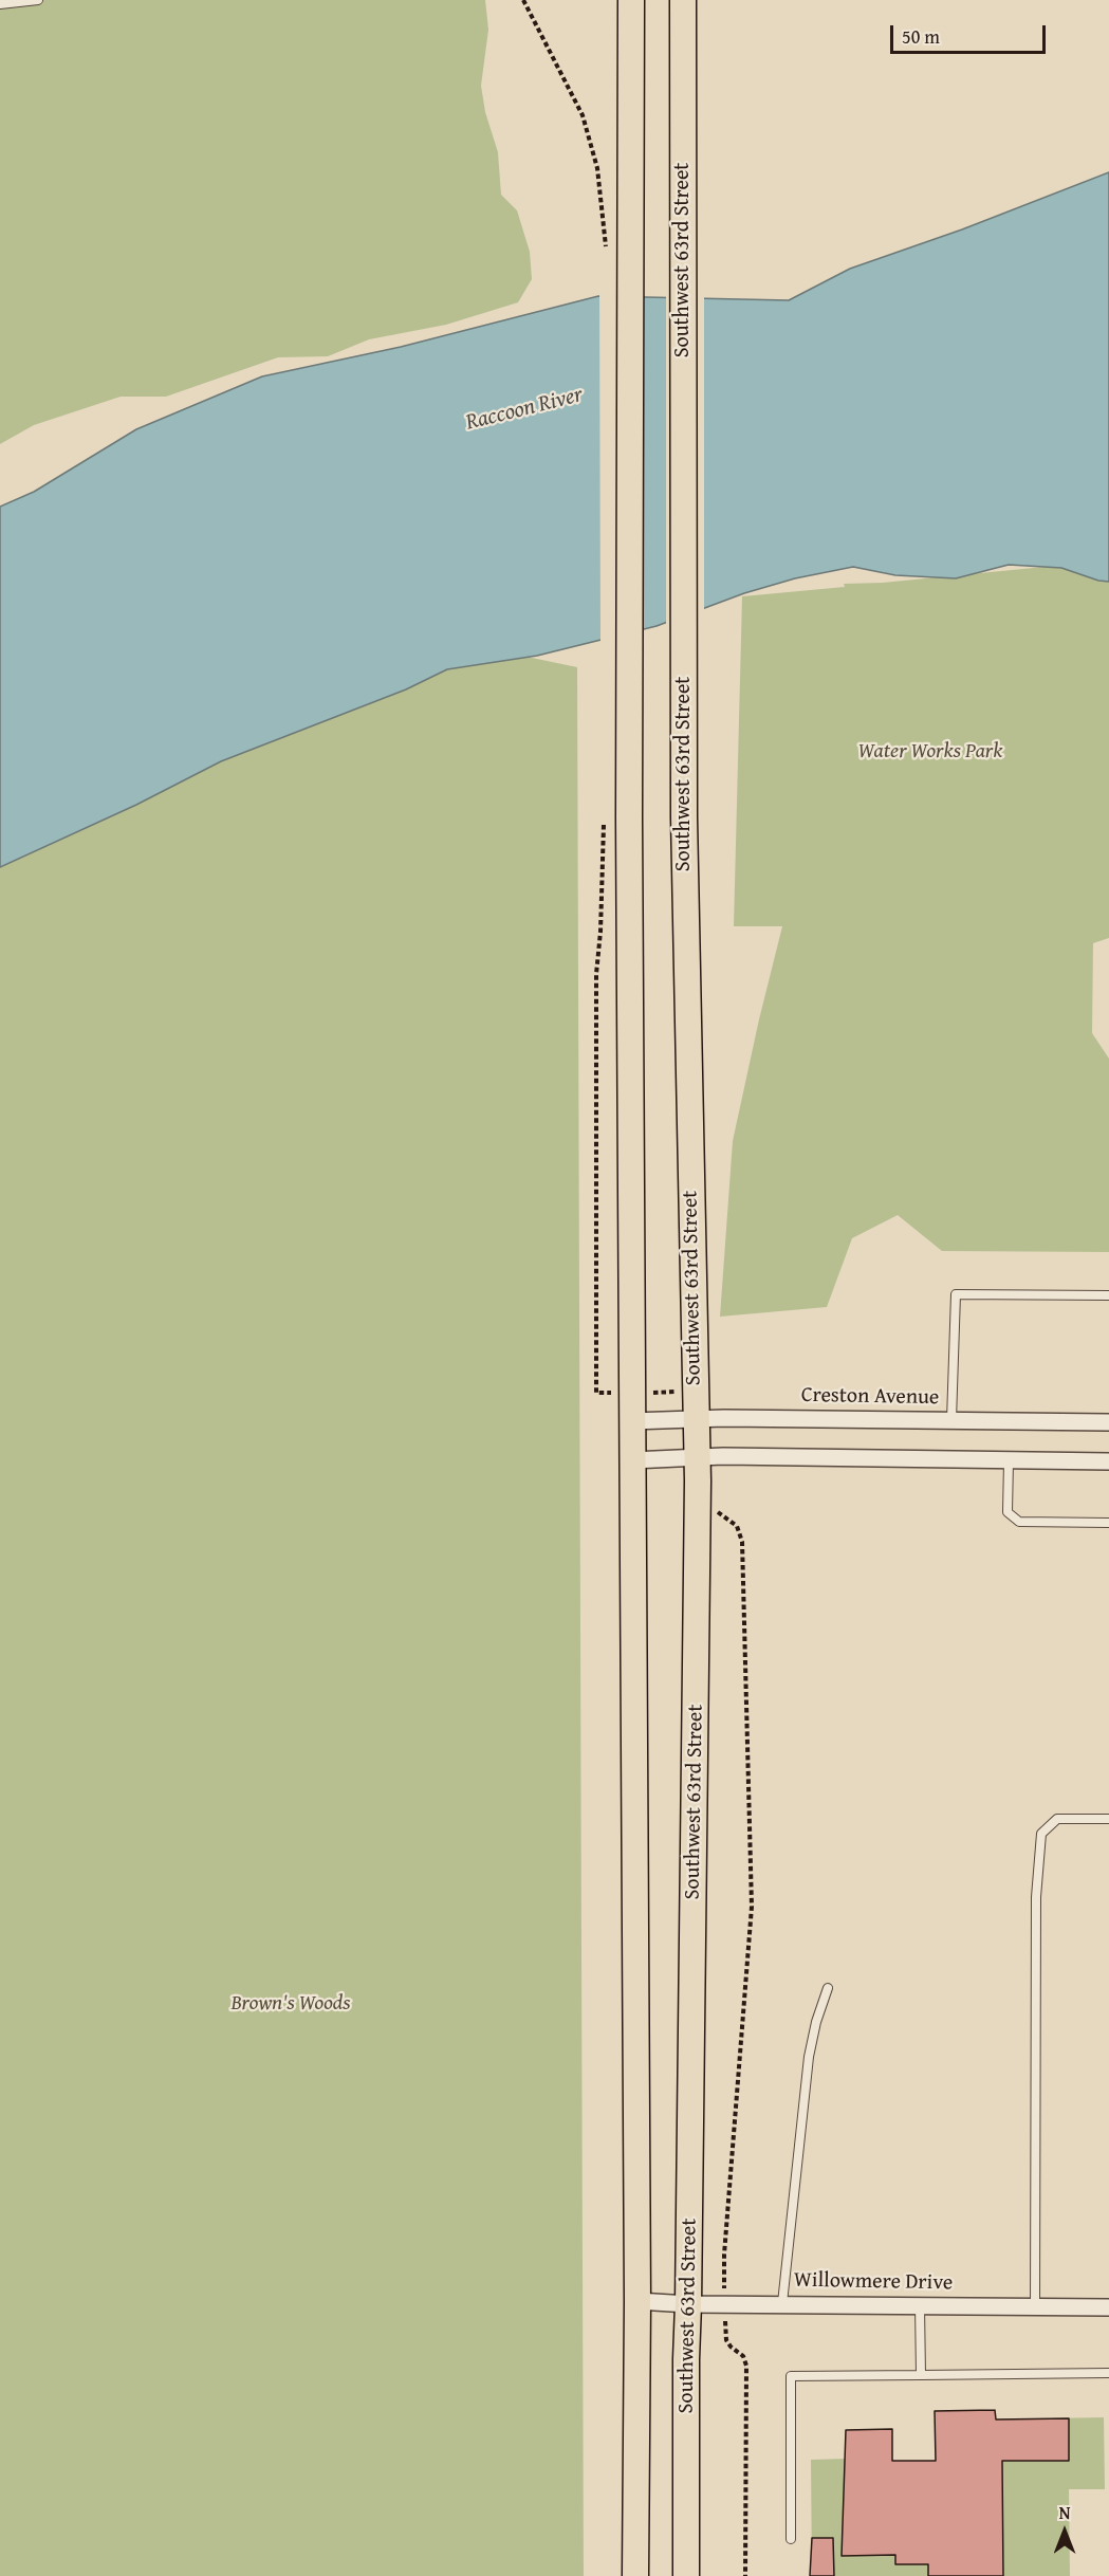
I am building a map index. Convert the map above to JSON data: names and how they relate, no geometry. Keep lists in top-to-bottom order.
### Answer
{
  "streets": {
    "main road": ["Southwest 63rd Street"],
    "street": ["Creston Avenue", "Willowmere Drive"]
  },
  "crossings": [
    ["Southwest 63rd Street", "Creston Avenue"],
    ["Southwest 63rd Street", "Willowmere Drive"]
  ],
  "water": ["Raccoon River"],
  "parks": ["Water Works Park", "Brown's Woods"],
  "scale_bar": "50 m",
  "north": "top"
}
